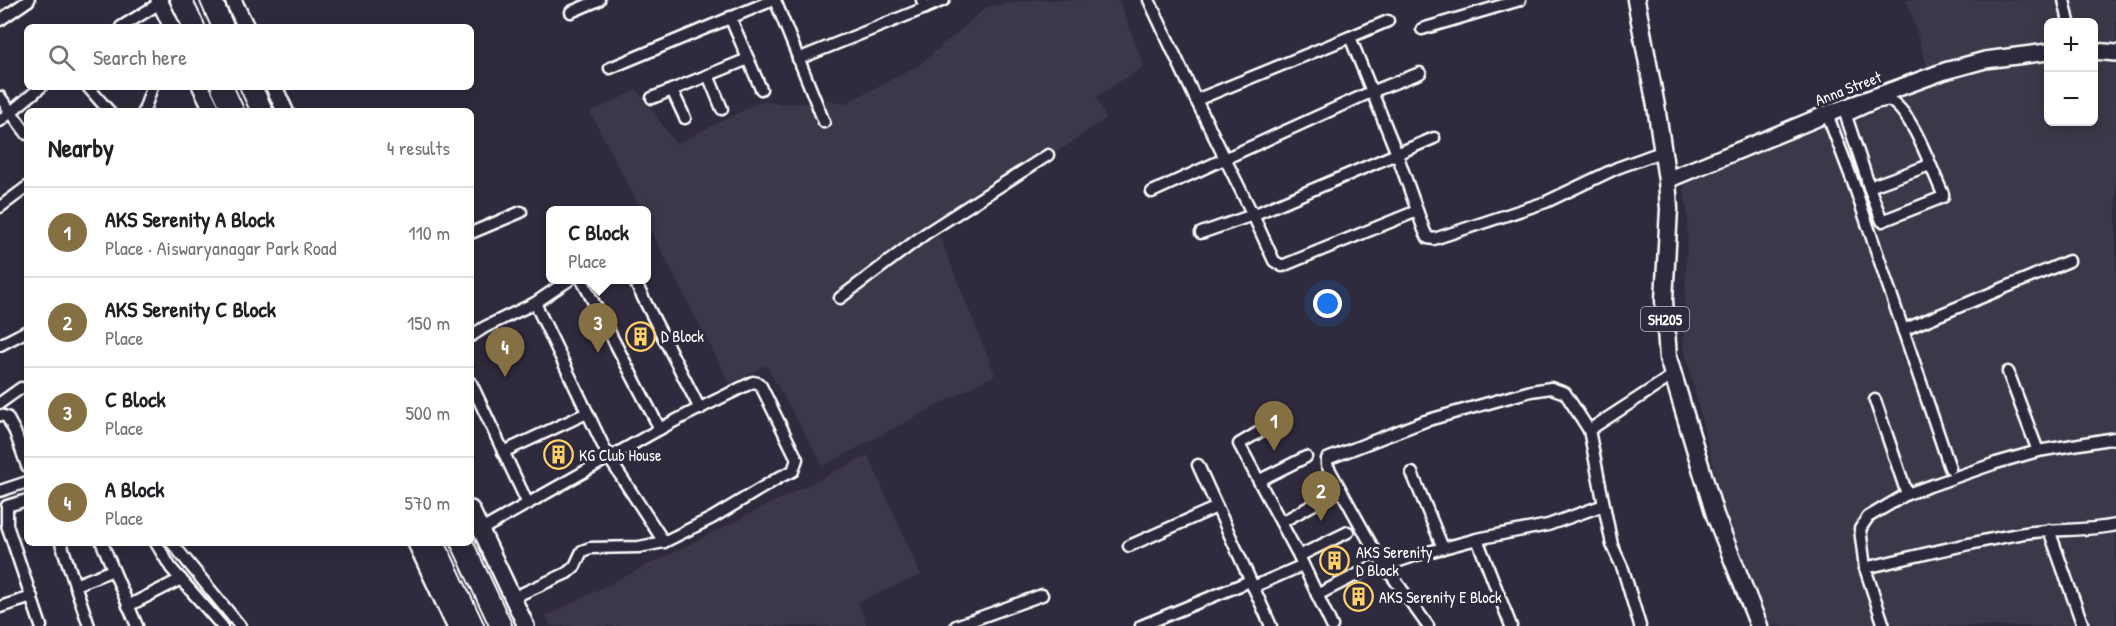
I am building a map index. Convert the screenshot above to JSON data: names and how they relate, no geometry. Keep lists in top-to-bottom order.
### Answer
{
  "streets": {
    "main road": ["SH205"],
    "street": ["Anna Street"]
  },
  "crossings": [
    ["Anna Street", "SH205"]
  ],
  "places": {
    "building": [
      "D Block",
      "KG Club House",
      "AKS Serenity D Block",
      "AKS Serenity E Block"
    ]
  },
  "page": {
    "map_buttons": ["+", "−"],
    "search": "Search here",
    "heading": ["Nearby", "4 results"],
    "list": [
      {
        "mark": "1",
        "name": "AKS Serenity A Block",
        "note": "Place · Aiswaryanagar Park Road",
        "value": "110 m"
      },
      {
        "mark": "2",
        "name": "AKS Serenity C Block",
        "note": "Place",
        "value": "150 m"
      },
      {
        "mark": "3",
        "name": "C Block",
        "note": "Place",
        "value": "500 m"
      },
      {
        "mark": "4",
        "name": "A Block",
        "note": "Place",
        "value": "570 m"
      }
    ],
    "popup": ["C Block", "Place"],
    "pins": [
      "3",
      "4",
      "1",
      "2"
    ]
  }
}
